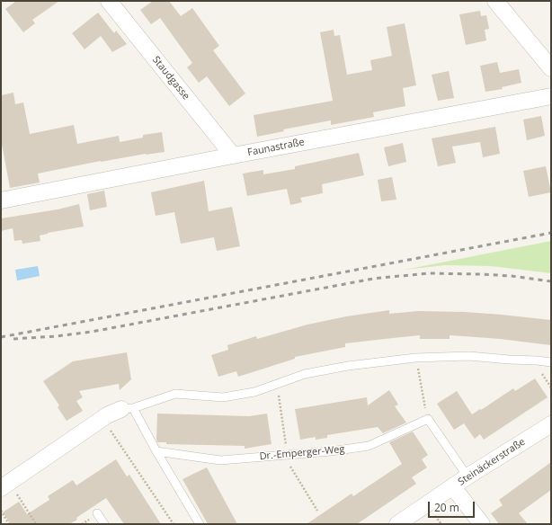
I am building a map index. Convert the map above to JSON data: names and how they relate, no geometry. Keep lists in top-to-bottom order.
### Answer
{
  "streets": {
    "street": ["Staudgasse", "Faunastraße", "Steinäckerstraße"],
    "lane": ["Dr.-Emperger-Weg"]
  },
  "crossings": [
    ["Staudgasse", "Faunastraße"]
  ],
  "scale_bar": "20 m"
}
